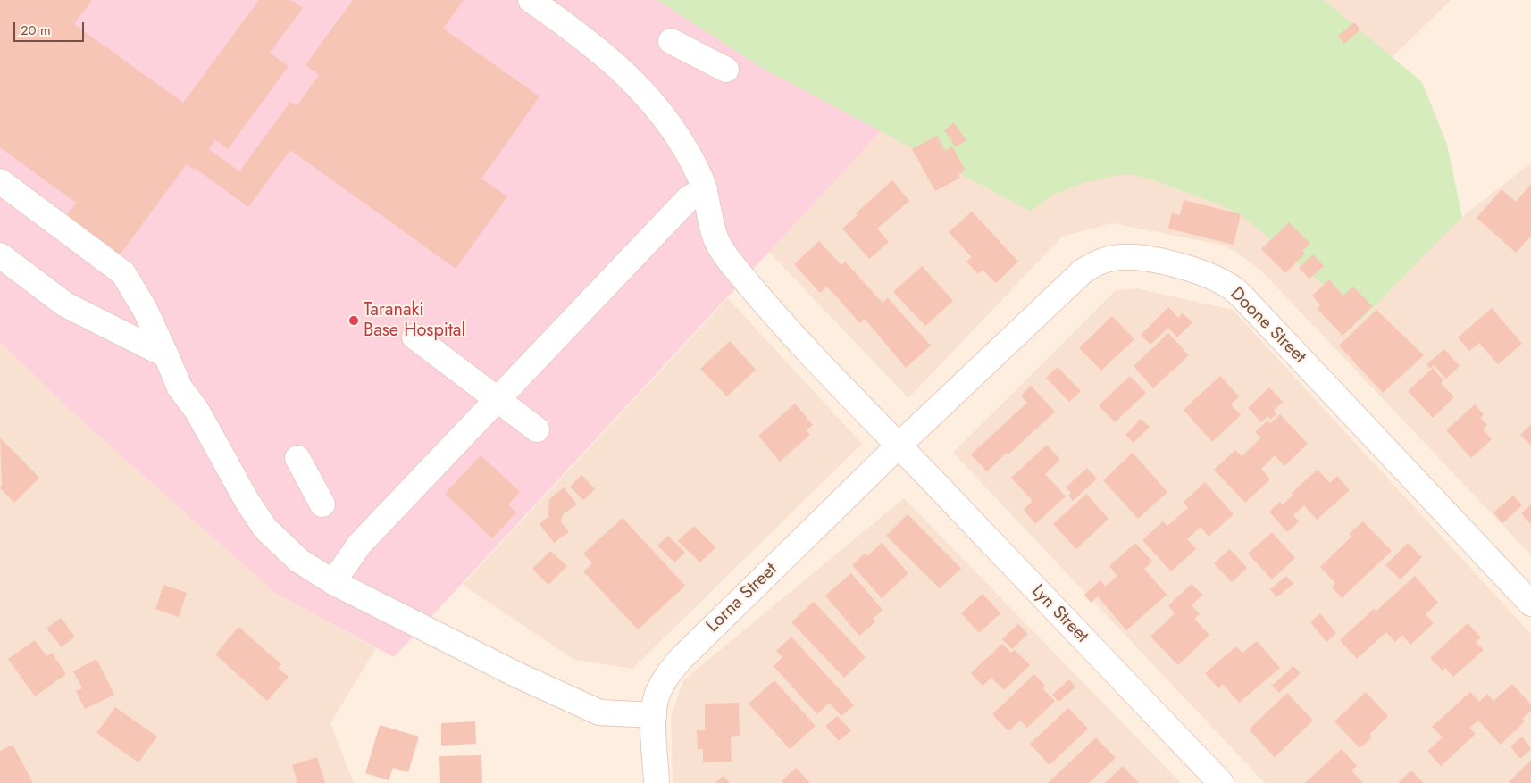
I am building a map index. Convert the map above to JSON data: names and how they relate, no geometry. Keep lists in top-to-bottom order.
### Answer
{
  "streets": {
    "street": ["Doone Street", "Lorna Street", "Lyn Street"]
  },
  "crossings": [
    ["Doone Street", "Lorna Street"],
    ["Doone Street", "Lyn Street"],
    ["Lorna Street", "Lyn Street"]
  ],
  "places": ["Taranaki Base Hospital"],
  "scale_bar": "20 m"
}
